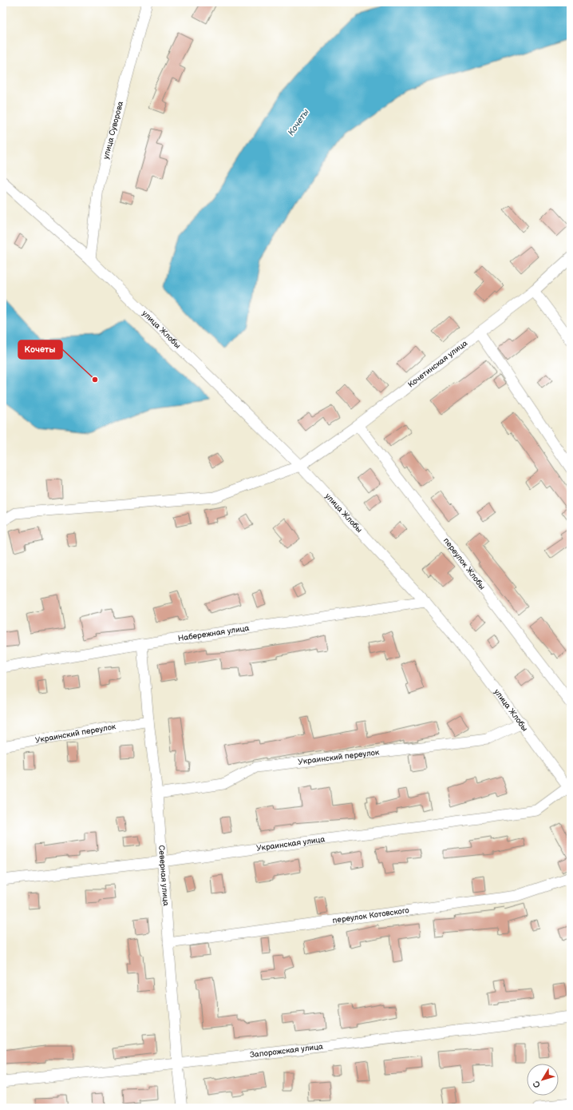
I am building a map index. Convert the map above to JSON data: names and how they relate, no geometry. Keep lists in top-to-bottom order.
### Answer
{
  "streets": {
    "street": [
      "улица Суворова",
      "улица Жлобы",
      "Кочетинская улица",
      "переулок Жлобы",
      "Набережная улица",
      "Украинский переулок",
      "Украинская улица",
      "Северная улица",
      "переулок Котовского",
      "Запорожская улица"
    ]
  },
  "crossings": [
    ["улица Суворова", "улица Жлобы"],
    ["улица Жлобы", "Кочетинская улица"],
    ["улица Жлобы", "Набережная улица"],
    ["улица Жлобы", "Украинский переулок"],
    ["улица Жлобы", "Украинская улица"],
    ["Кочетинская улица", "переулок Жлобы"],
    ["Набережная улица", "Северная улица"],
    ["Украинский переулок", "Северная улица"],
    ["Украинская улица", "Северная улица"],
    ["Северная улица", "переулок Котовского"],
    ["Северная улица", "Запорожская улица"]
  ],
  "water": ["Кочеты"],
  "places": ["Кочеты"],
  "north": "bottom left"
}
